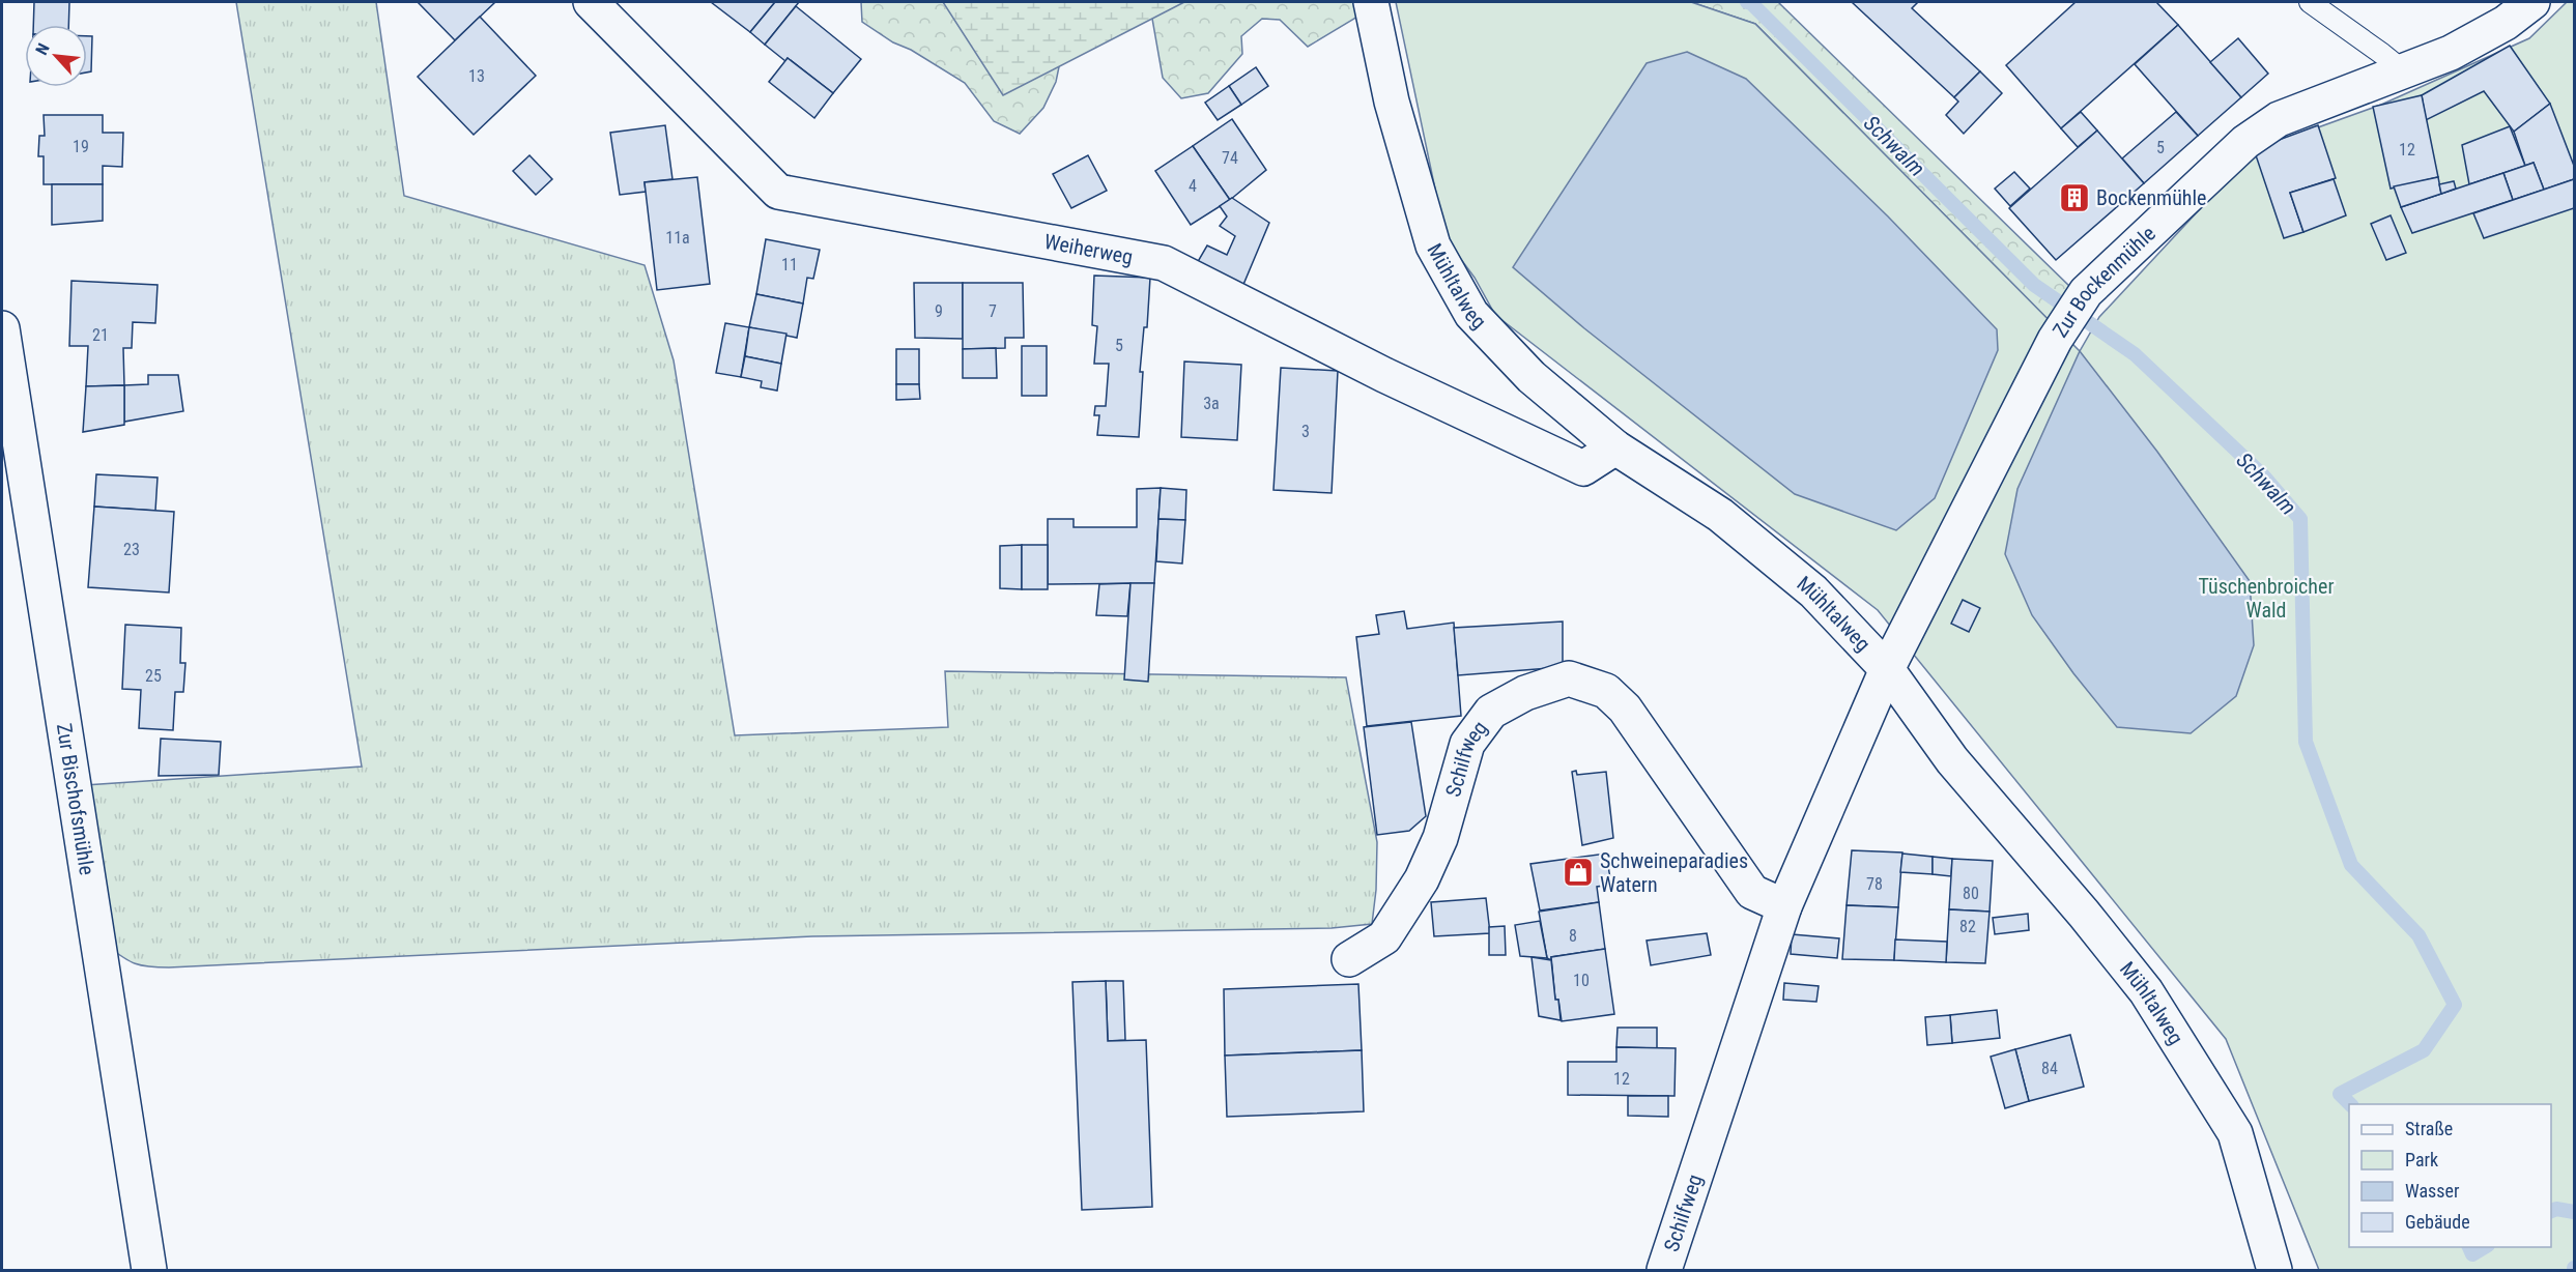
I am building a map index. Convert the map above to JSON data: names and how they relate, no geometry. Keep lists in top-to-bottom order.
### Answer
{
  "streets": {
    "street": [
      "Weiherweg",
      "Mühltalweg",
      "Zur Bockenmühle",
      "Schilfweg",
      "Zur Bischofsmühle"
    ]
  },
  "crossings": [
    ["Weiherweg", "Mühltalweg"],
    ["Mühltalweg", "Zur Bockenmühle"],
    ["Mühltalweg", "Schilfweg"],
    ["Zur Bockenmühle", "Schilfweg"]
  ],
  "water": ["Schwalm"],
  "parks": ["Tüschenbroicher Wald"],
  "places": {
    "building": ["Bockenmühle"],
    "shop": ["Schweineparadies Watern"]
  },
  "house_numbers": [
    "13",
    "19",
    "5",
    "12",
    "74",
    "4",
    "11a",
    "11",
    "9",
    "7",
    "21",
    "5",
    "3a",
    "3",
    "23",
    "25",
    "78",
    "80",
    "82",
    "8",
    "10",
    "84",
    "12"
  ],
  "legend": [
    "Straße",
    "Park",
    "Wasser",
    "Gebäude"
  ],
  "north": "top left"
}
